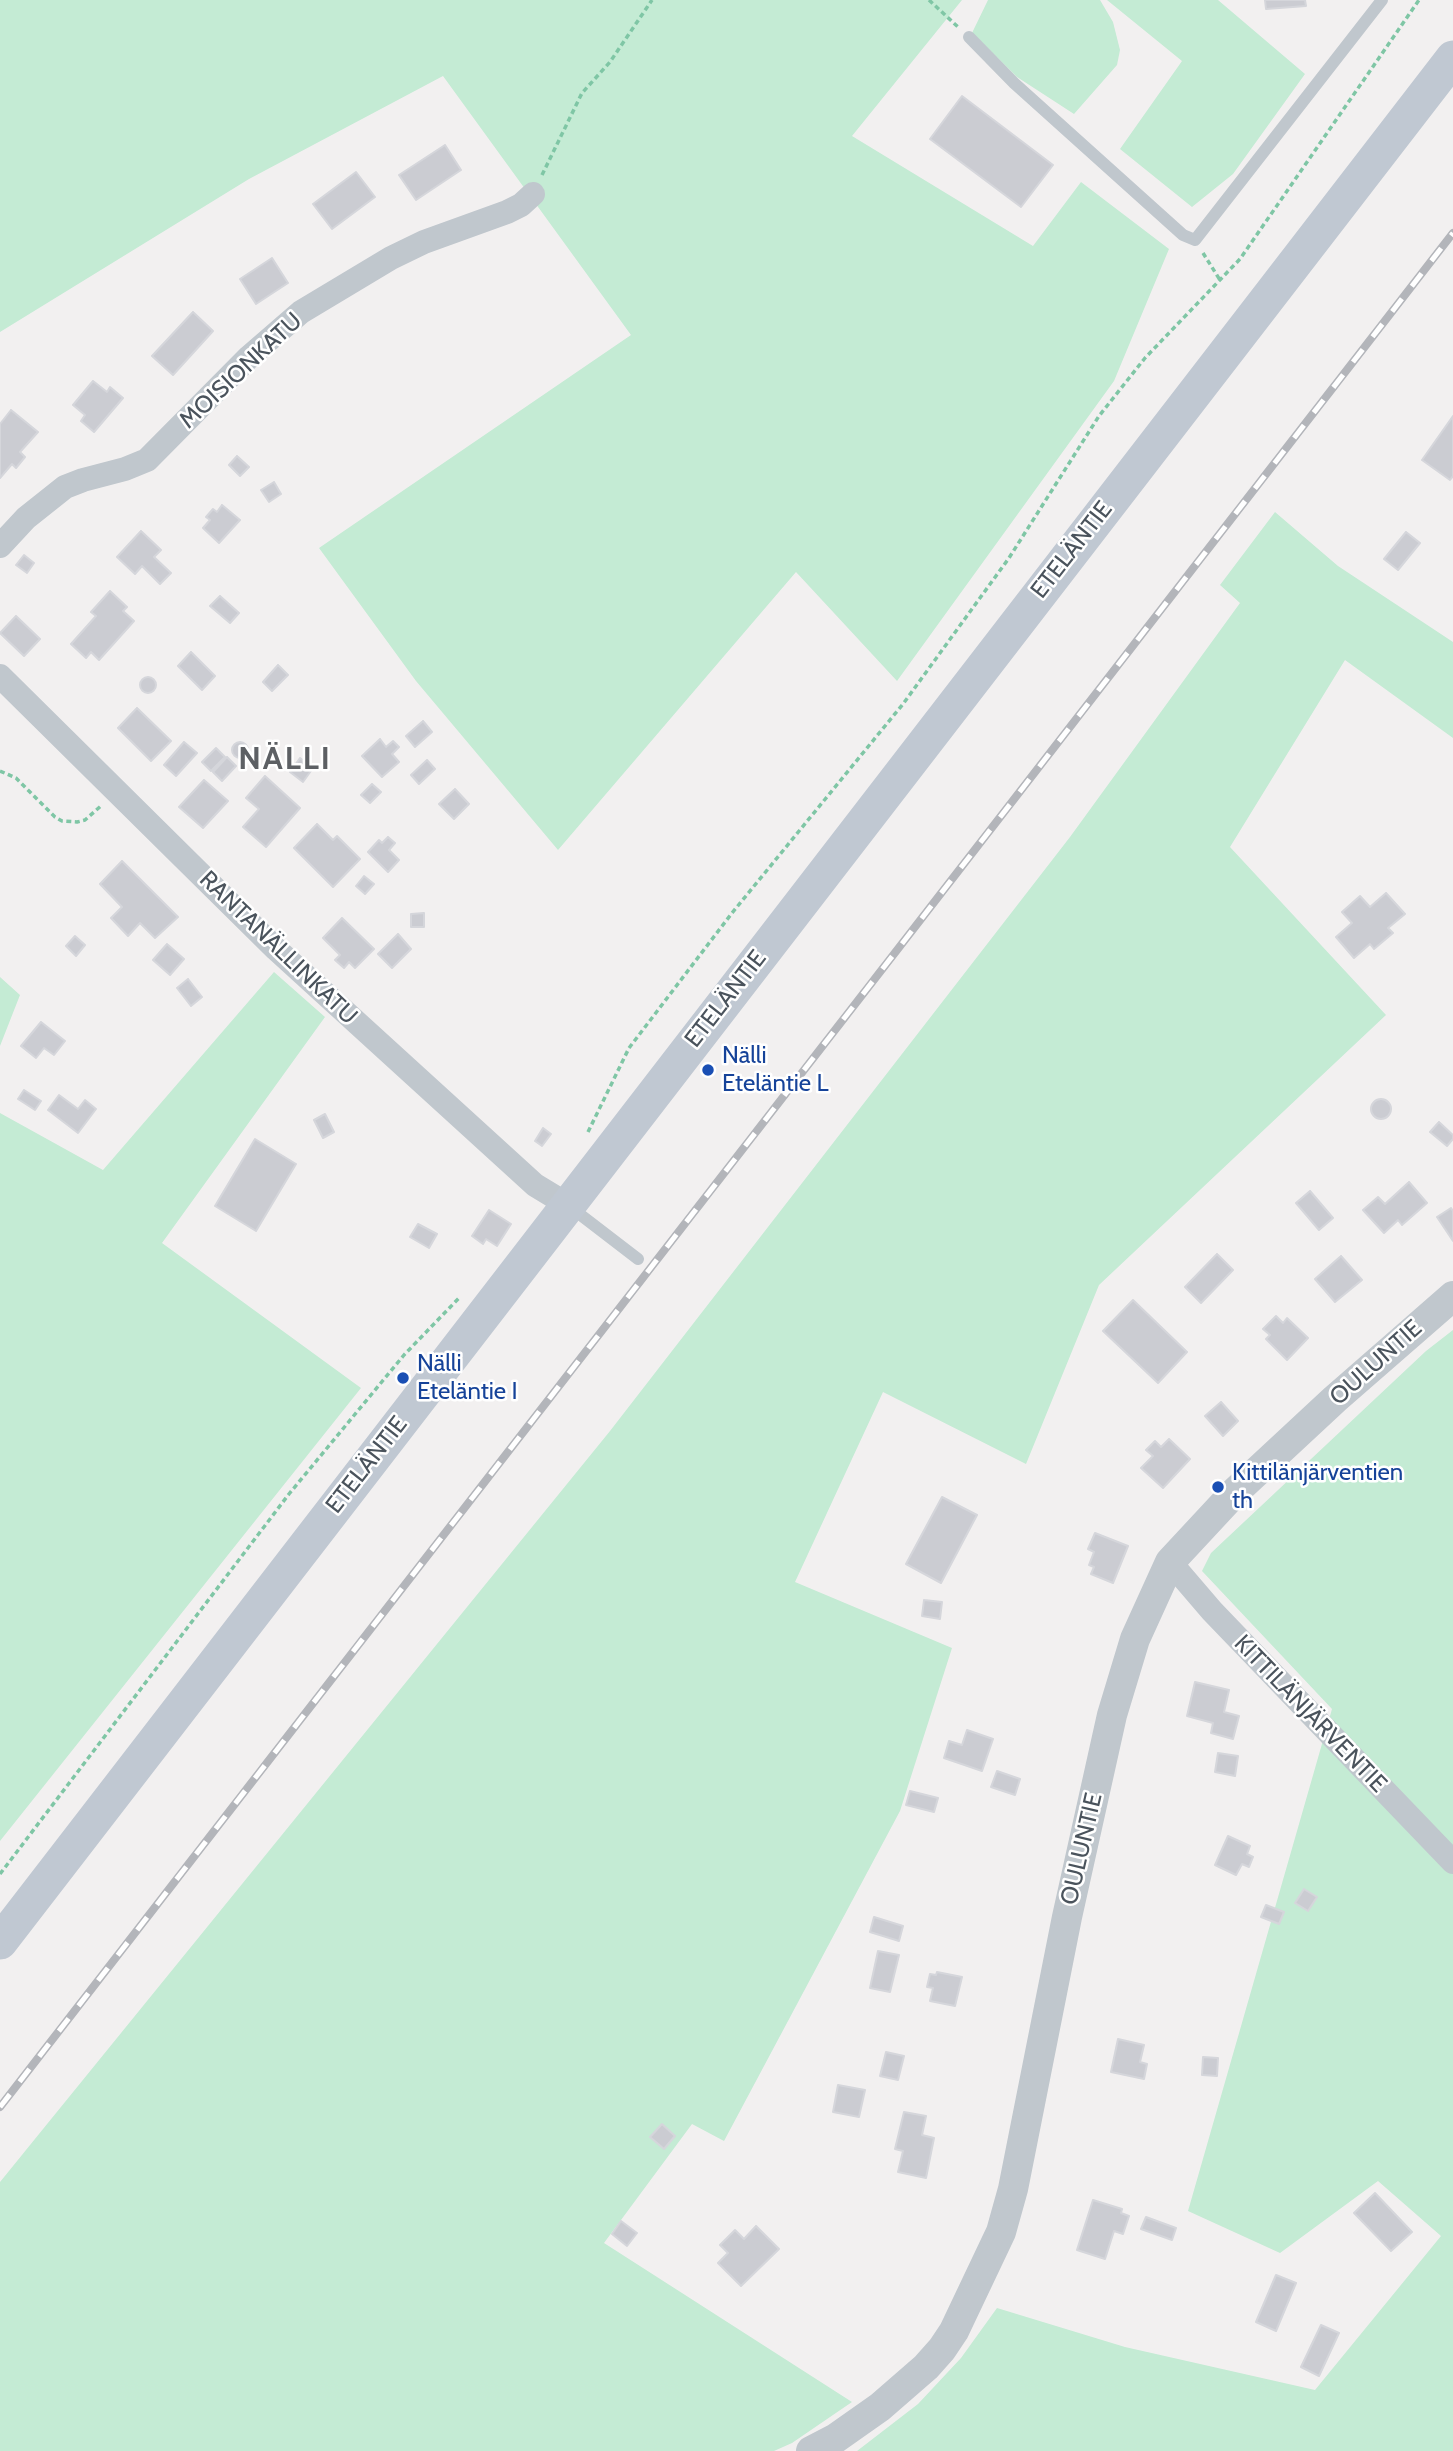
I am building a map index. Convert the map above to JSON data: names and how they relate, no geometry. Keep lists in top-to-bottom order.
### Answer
{
  "streets": {
    "main road": ["ETELÄNTIE"],
    "street": [
      "MOISIONKATU",
      "RANTANÄLLINKATU",
      "OULUNTIE",
      "KITTILÄNJÄRVENTIE"
    ]
  },
  "crossings": [
    ["ETELÄNTIE", "RANTANÄLLINKATU"],
    ["OULUNTIE", "KITTILÄNJÄRVENTIE"]
  ],
  "districts": ["NÄLLI"],
  "places": ["Nälli Eteläntie L", "Nälli Eteläntie I", "Kittilänjärventien th"]
}
